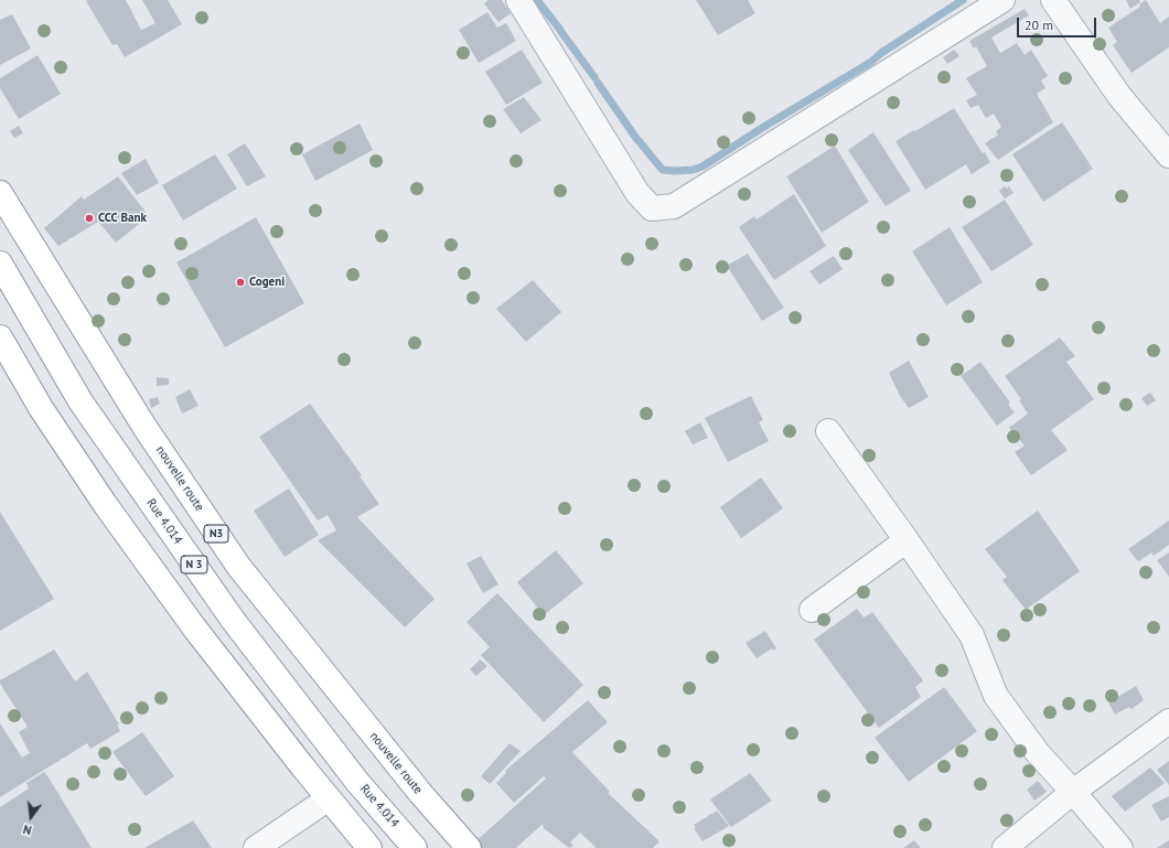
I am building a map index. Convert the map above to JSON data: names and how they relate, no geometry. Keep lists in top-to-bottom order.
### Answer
{
  "streets": {
    "highway": [
      "nouvelle route",
      "Rue 4.014",
      "N3",
      "N 3"
    ]
  },
  "places": ["CCC Bank", "Cogeni"],
  "scale_bar": "20 m",
  "north": "bottom"
}
